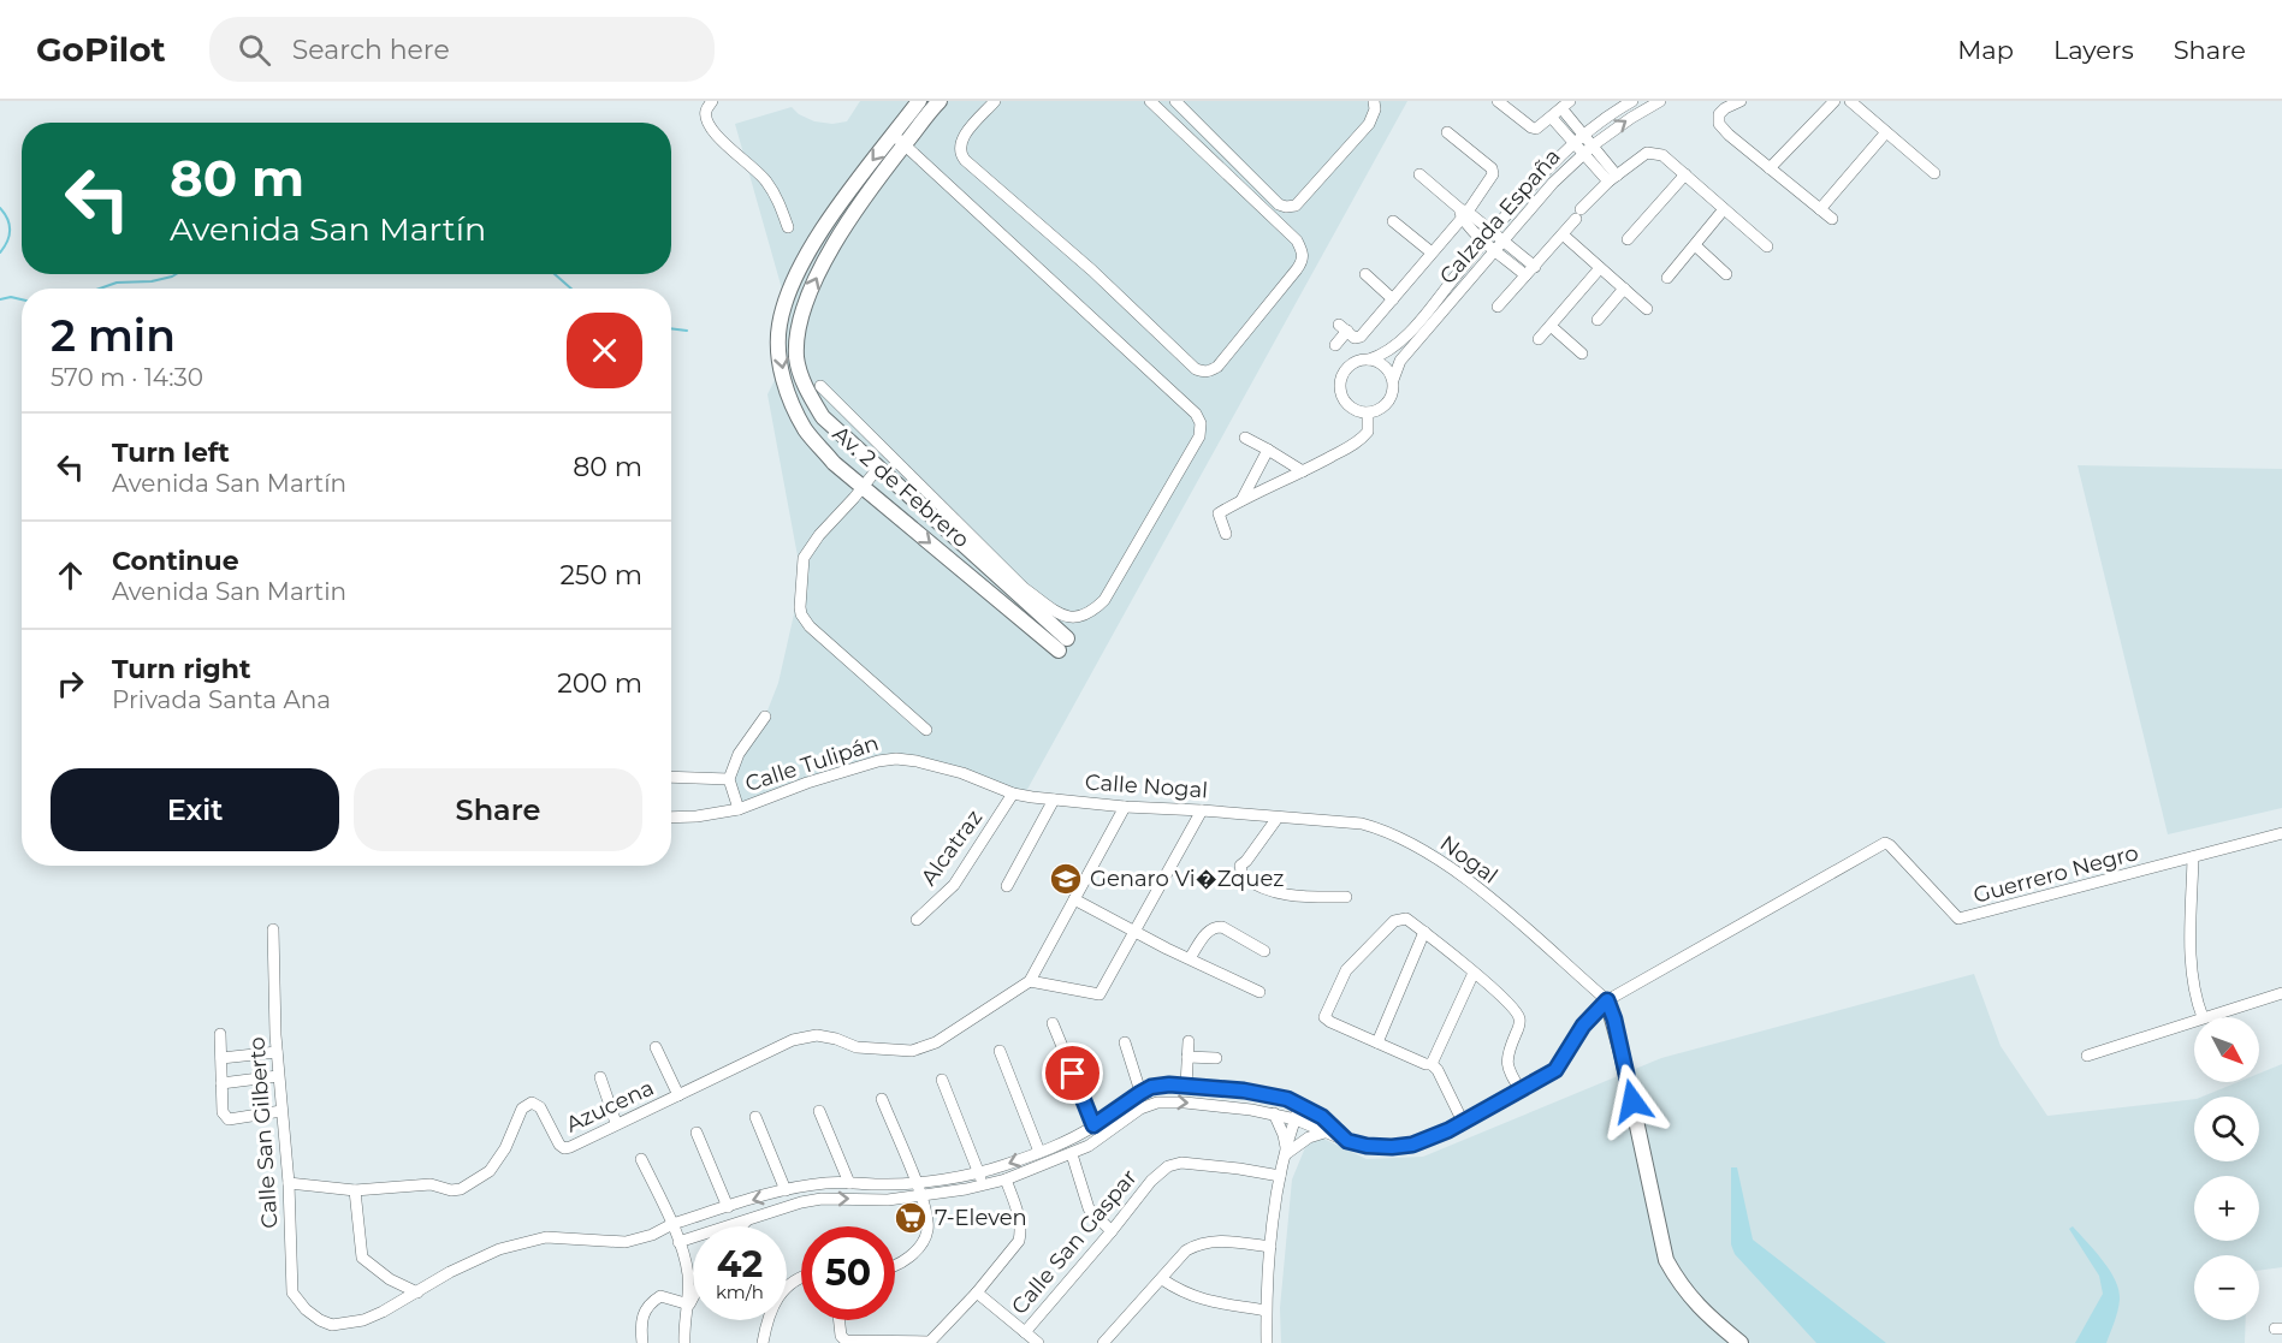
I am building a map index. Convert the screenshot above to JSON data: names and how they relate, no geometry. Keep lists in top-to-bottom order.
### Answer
{
  "streets": {
    "main road": ["Av. 2 de Febrero"],
    "street": [
      "Calzada España",
      "Calle Tulipán",
      "Calle Nogal",
      "Alcatraz",
      "Nogal",
      "Guerrero Negro",
      "Azucena",
      "Calle San Gilberto",
      "Calle San Gaspar"
    ]
  },
  "crossings": [
    ["Calle Tulipán", "Calle Nogal"],
    ["Calle Tulipán", "Alcatraz"],
    ["Calle Nogal", "Alcatraz"],
    ["Calle Nogal", "Nogal"],
    ["Nogal", "Guerrero Negro"]
  ],
  "places": {
    "school or university": ["Genaro Vi�Zquez"],
    "supermarket": ["7-Eleven"]
  },
  "north": "bottom right",
  "page": {
    "header": "GoPilot",
    "search": "Search here",
    "nav": ["Map", "Layers", "Share"],
    "turn": ["80 m", "Avenida San Martín"],
    "heading": ["2 min", "570 m · 14:30"],
    "list": [
      {
        "name": "Turn left",
        "note": "Avenida San Martín",
        "value": "80 m"
      },
      {
        "name": "Continue",
        "note": "Avenida San Martin",
        "value": "250 m"
      },
      {
        "name": "Turn right",
        "note": "Privada Santa Ana",
        "value": "200 m"
      }
    ],
    "buttons": ["Exit", "Share"],
    "map_buttons": ["+", "−"],
    "speed": "42 km/h",
    "limit": "50"
  }
}
